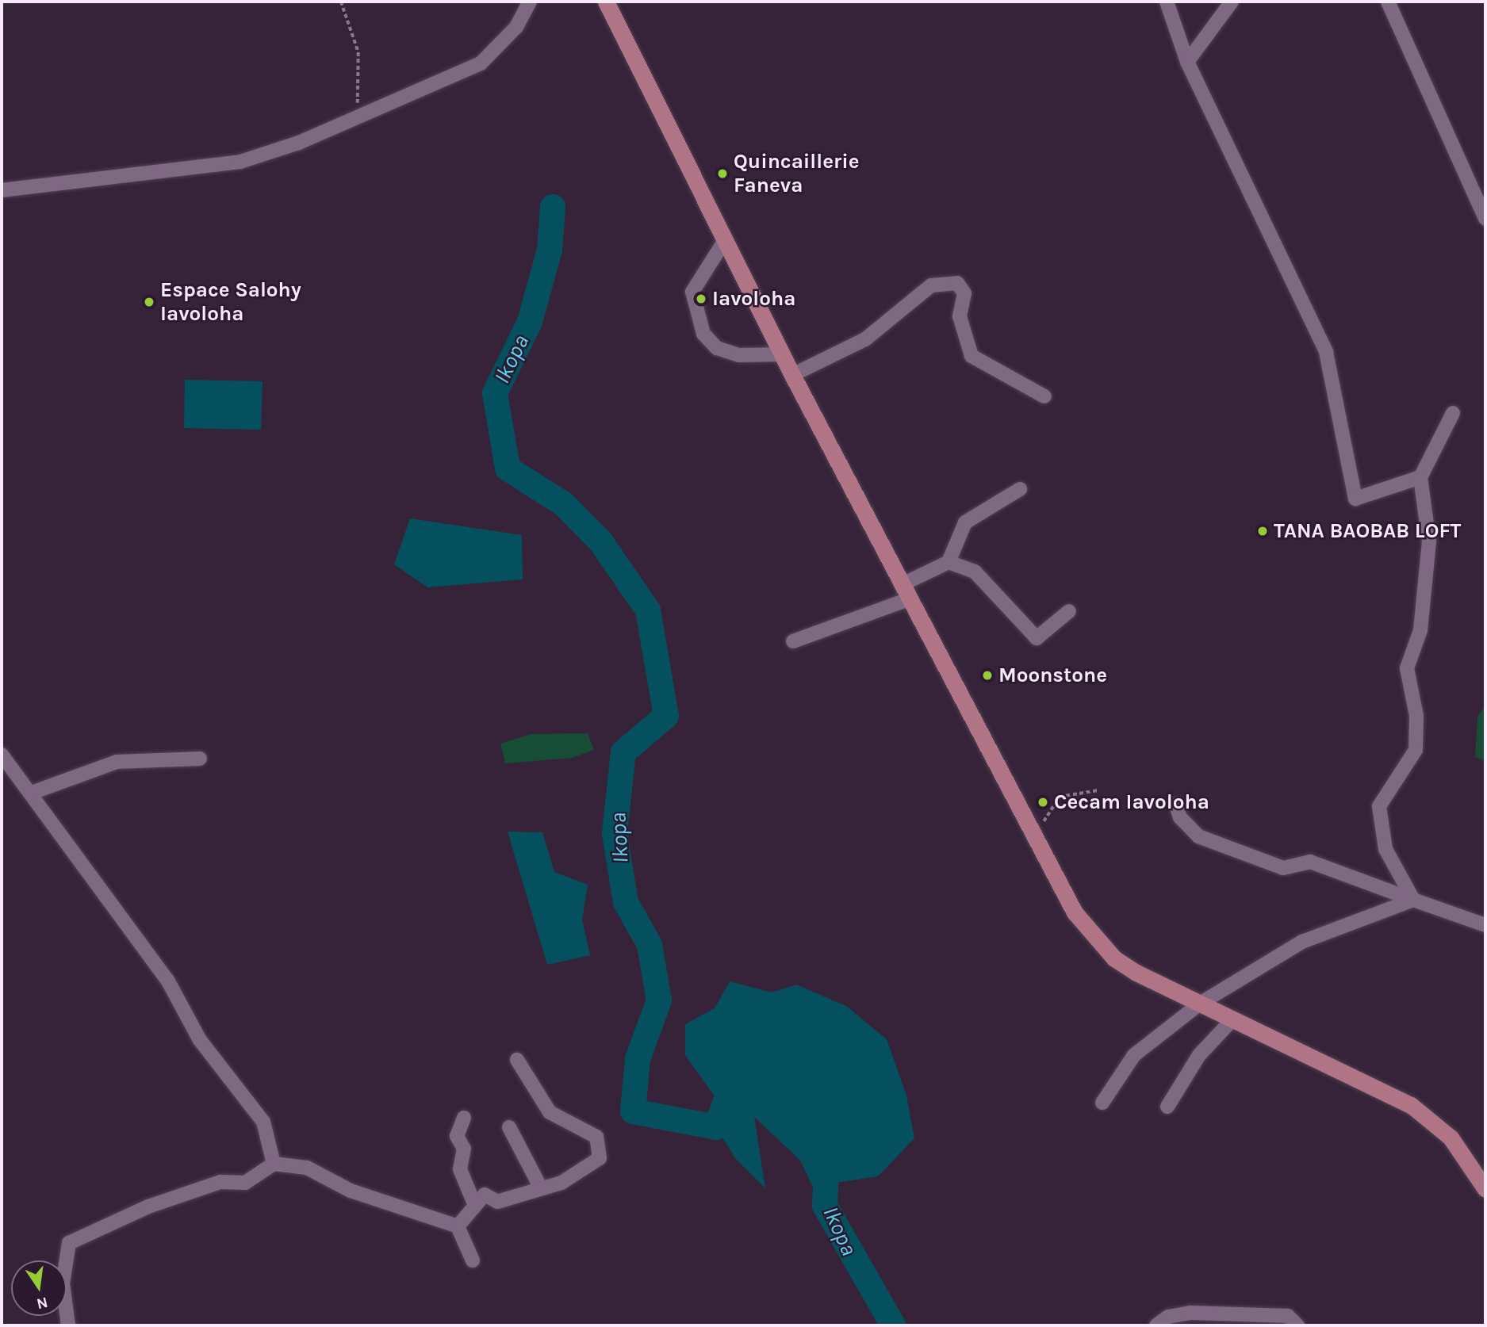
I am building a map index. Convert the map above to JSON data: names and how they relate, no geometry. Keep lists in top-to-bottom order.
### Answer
{
  "water": ["Ikopa"],
  "places": [
    "Quincaillerie Faneva",
    "Iavoloha",
    "Espace Salohy Iavoloha",
    "TANA BAOBAB LOFT",
    "Moonstone",
    "Cecam Iavoloha"
  ],
  "north": "bottom"
}
